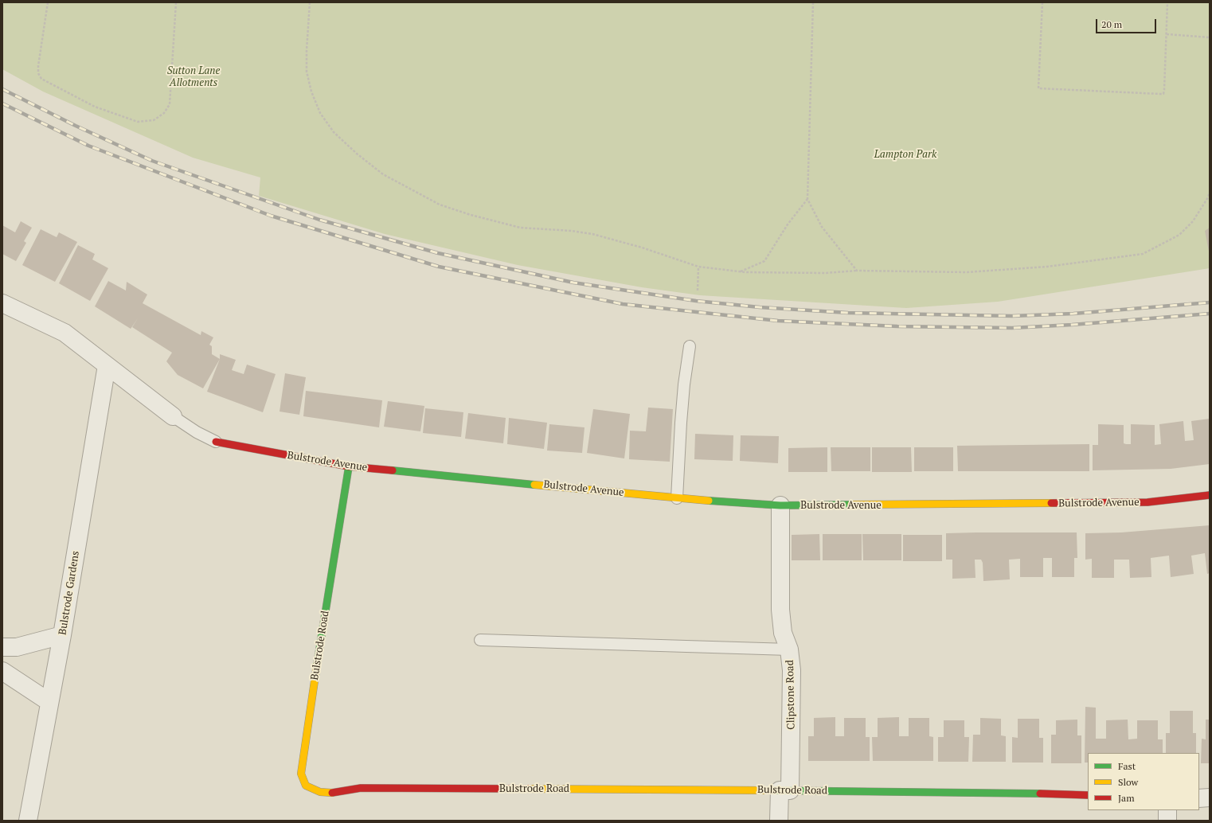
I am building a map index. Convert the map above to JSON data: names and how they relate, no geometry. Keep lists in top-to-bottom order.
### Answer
{
  "streets": {
    "street": [
      "Bulstrode Avenue",
      "Bulstrode Gardens",
      "Bulstrode Road",
      "Clipstone Road"
    ]
  },
  "crossings": [
    ["Bulstrode Avenue", "Bulstrode Gardens"],
    ["Bulstrode Avenue", "Bulstrode Road"],
    ["Bulstrode Avenue", "Clipstone Road"],
    ["Bulstrode Road", "Clipstone Road"]
  ],
  "parks": ["Sutton Lane Allotments", "Lampton Park"],
  "legend": ["Fast", "Slow", "Jam"],
  "scale_bar": "20 m"
}
